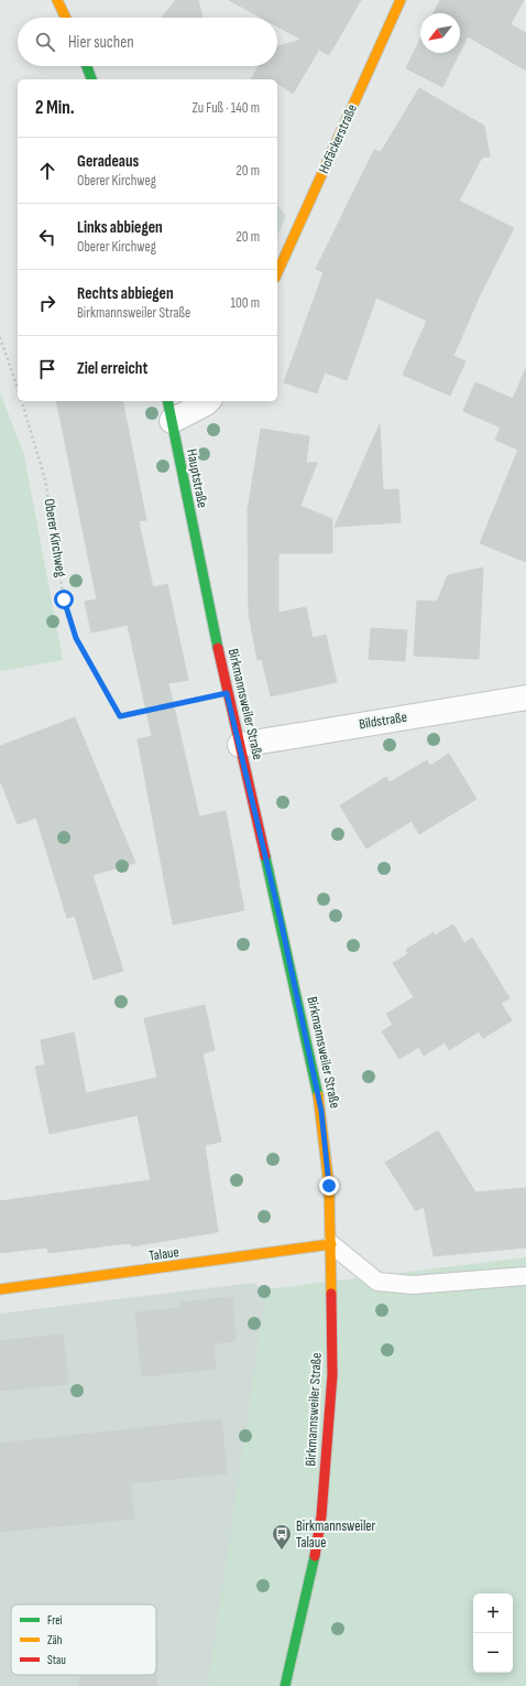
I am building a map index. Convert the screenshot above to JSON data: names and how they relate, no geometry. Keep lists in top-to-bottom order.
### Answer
{
  "streets": {
    "street": [
      "Hofäckerstraße",
      "Hauptstraße",
      "Birkmannsweiler Straße",
      "Bildstraße",
      "Talaue"
    ],
    "path": ["Oberer Kirchweg"]
  },
  "crossings": [
    ["Hauptstraße", "Birkmannsweiler Straße"],
    ["Oberer Kirchweg", "Birkmannsweiler Straße"],
    ["Birkmannsweiler Straße", "Bildstraße"],
    ["Birkmannsweiler Straße", "Talaue"]
  ],
  "places": {
    "bus stop": ["Birkmannsweiler Talaue"]
  },
  "legend": ["Frei", "Zäh", "Stau"],
  "north": "bottom left",
  "page": {
    "search": "Hier suchen",
    "heading": ["2 Min.", "Zu Fuß · 140 m"],
    "list": [
      ["Geradeaus", "Oberer Kirchweg", "20 m"],
      ["Links abbiegen", "Oberer Kirchweg", "20 m"],
      ["Rechts abbiegen", "Birkmannsweiler Straße", "100 m"],
      "Ziel erreicht"
    ],
    "map_buttons": ["+", "−"]
  }
}
